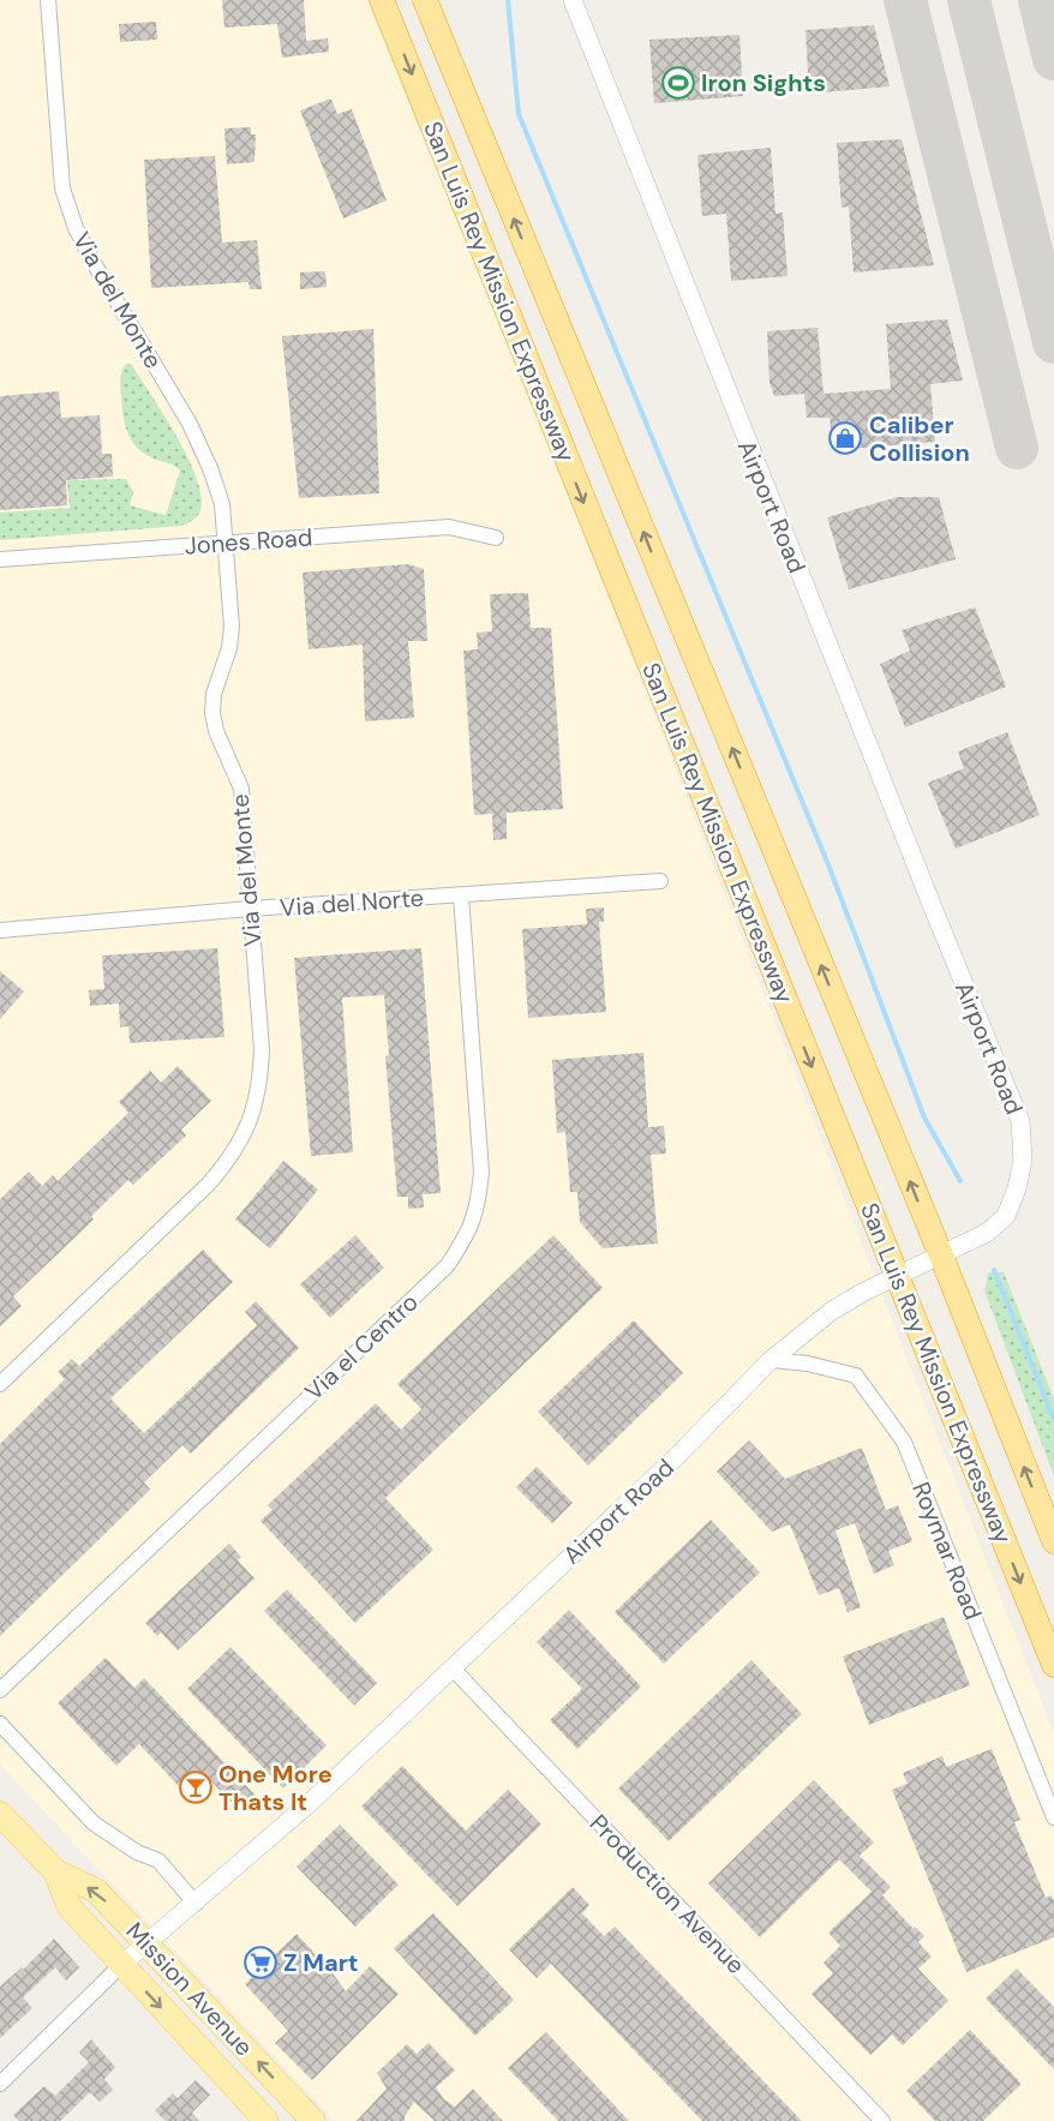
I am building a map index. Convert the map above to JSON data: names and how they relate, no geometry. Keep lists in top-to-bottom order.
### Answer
{
  "streets": {
    "highway": ["San Luis Rey Mission Expressway"],
    "main road": ["Mission Avenue"],
    "street": [
      "Via del Monte",
      "Airport Road",
      "Jones Road",
      "Via del Norte",
      "Via el Centro",
      "Roymar Road",
      "Production Avenue"
    ]
  },
  "crossings": [
    ["San Luis Rey Mission Expressway", "Airport Road"],
    ["Via del Monte", "Jones Road"],
    ["Via del Monte", "Via del Norte"],
    ["Airport Road", "Roymar Road"],
    ["Airport Road", "Production Avenue"],
    ["Airport Road", "Mission Avenue"],
    ["Via del Norte", "Via el Centro"]
  ],
  "places": {
    "sports": ["Iron Sights"],
    "shop": ["Caliber Collision"],
    "bar": ["One More Thats It"],
    "supermarket": ["Z Mart"]
  }
}
